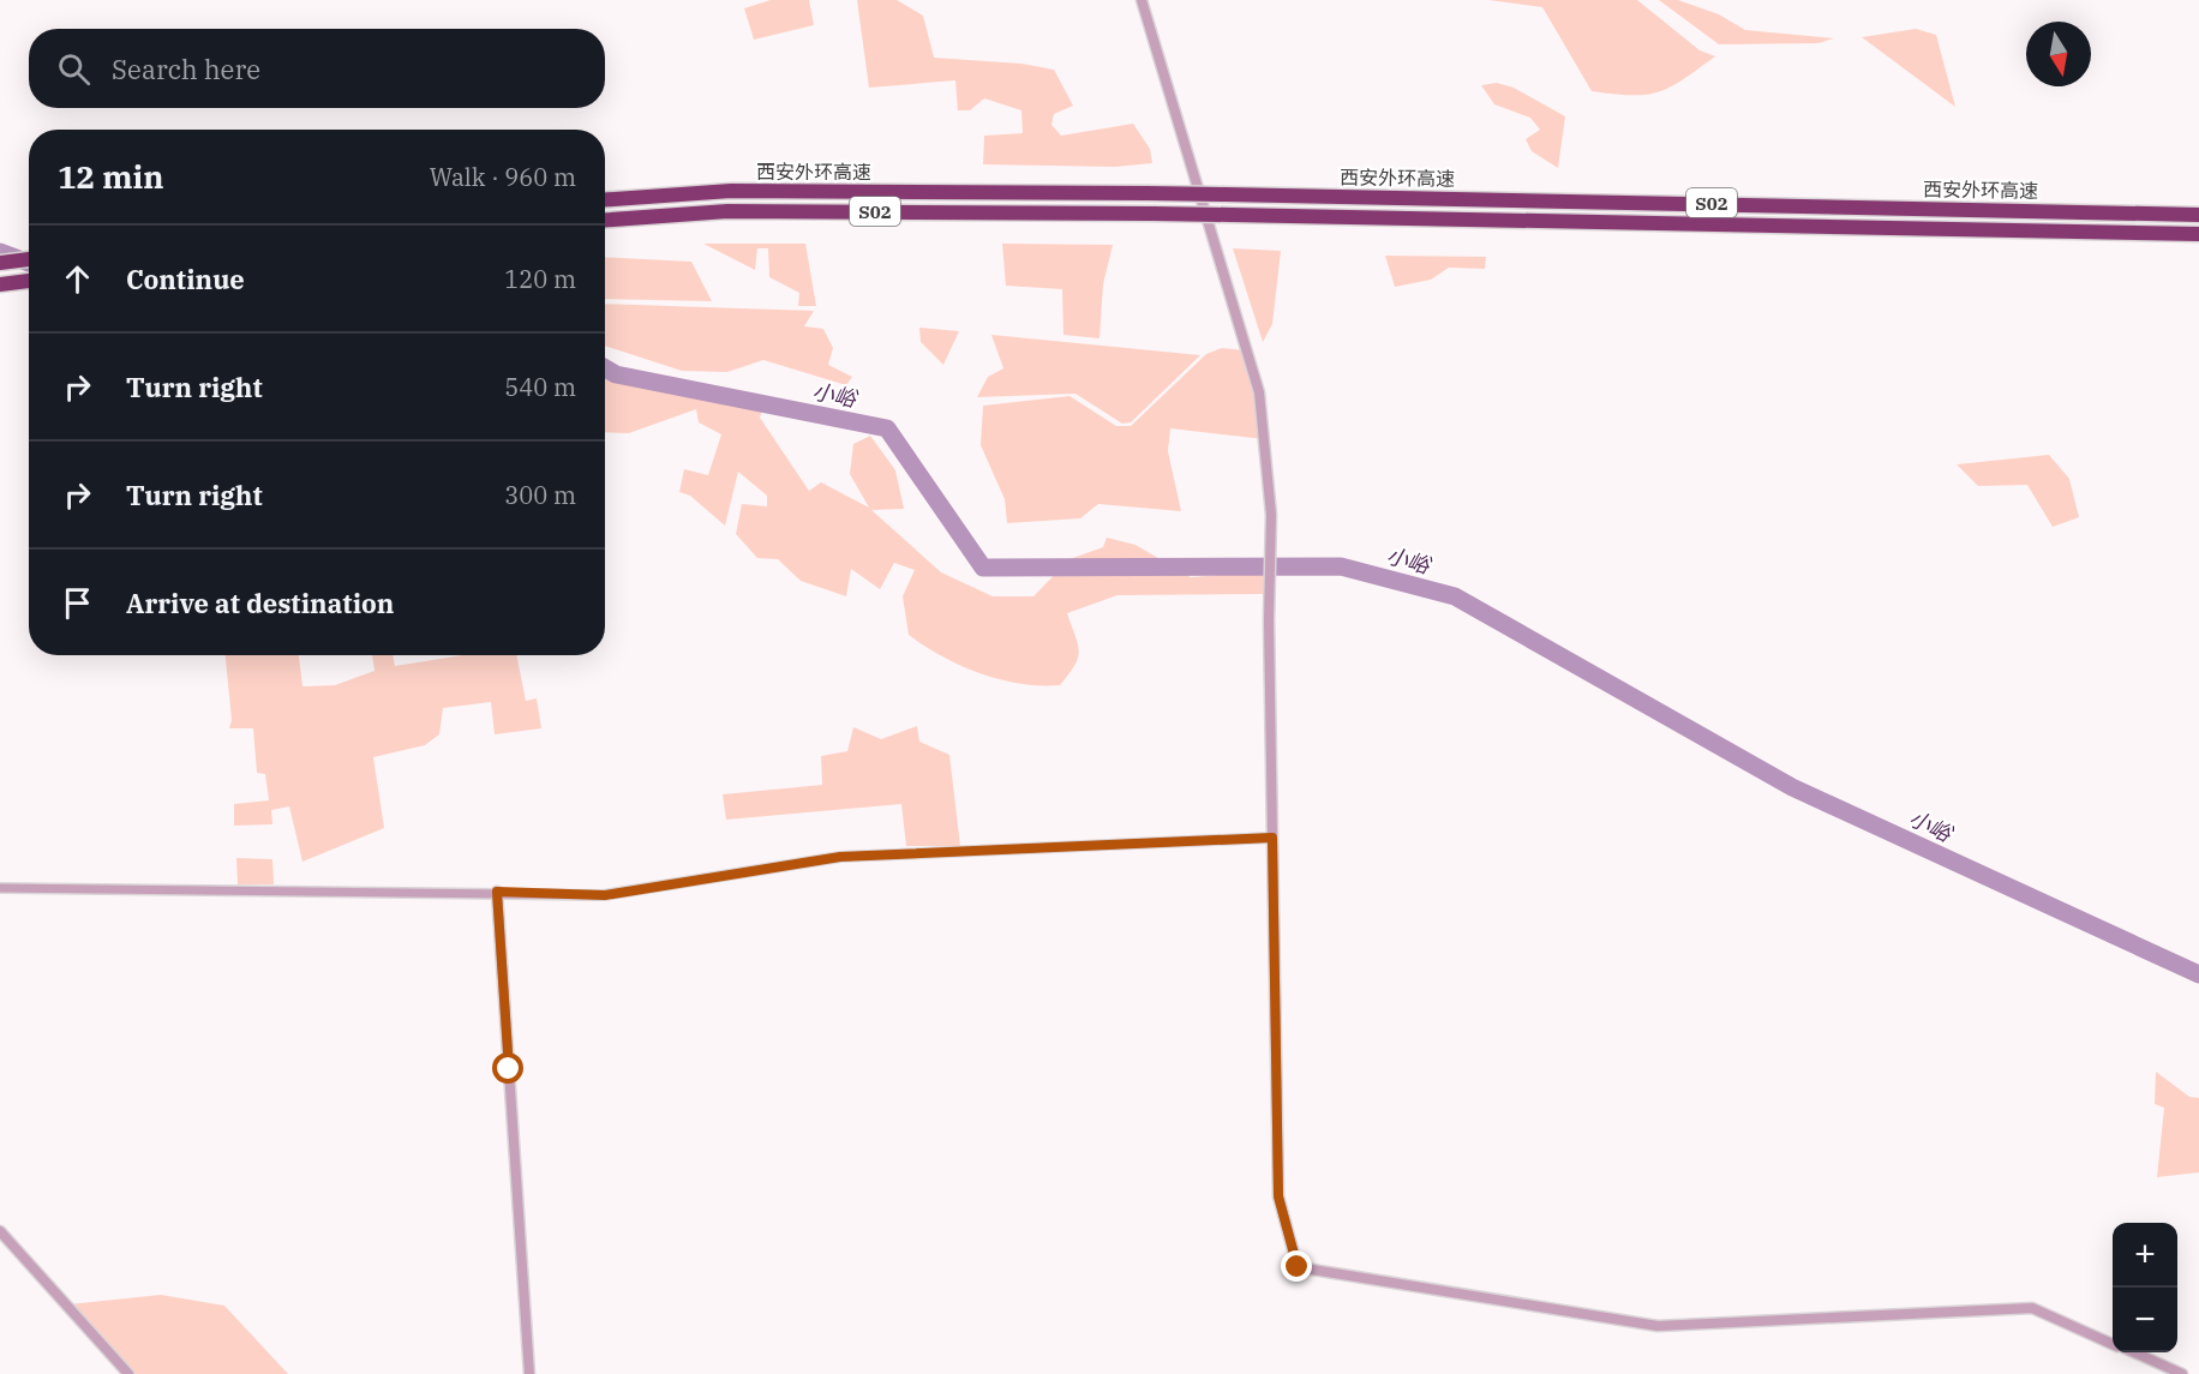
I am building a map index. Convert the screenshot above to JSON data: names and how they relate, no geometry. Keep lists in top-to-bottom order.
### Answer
{
  "streets": {
    "highway": ["西安外环高速", "S02"]
  },
  "water": ["小峪"],
  "north": "bottom",
  "page": {
    "search": "Search here",
    "heading": ["12 min", "Walk · 960 m"],
    "list": [
      ["Continue", "120 m"],
      ["Turn right", "540 m"],
      ["Turn right", "300 m"],
      "Arrive at destination"
    ],
    "map_buttons": ["+", "−"]
  }
}
